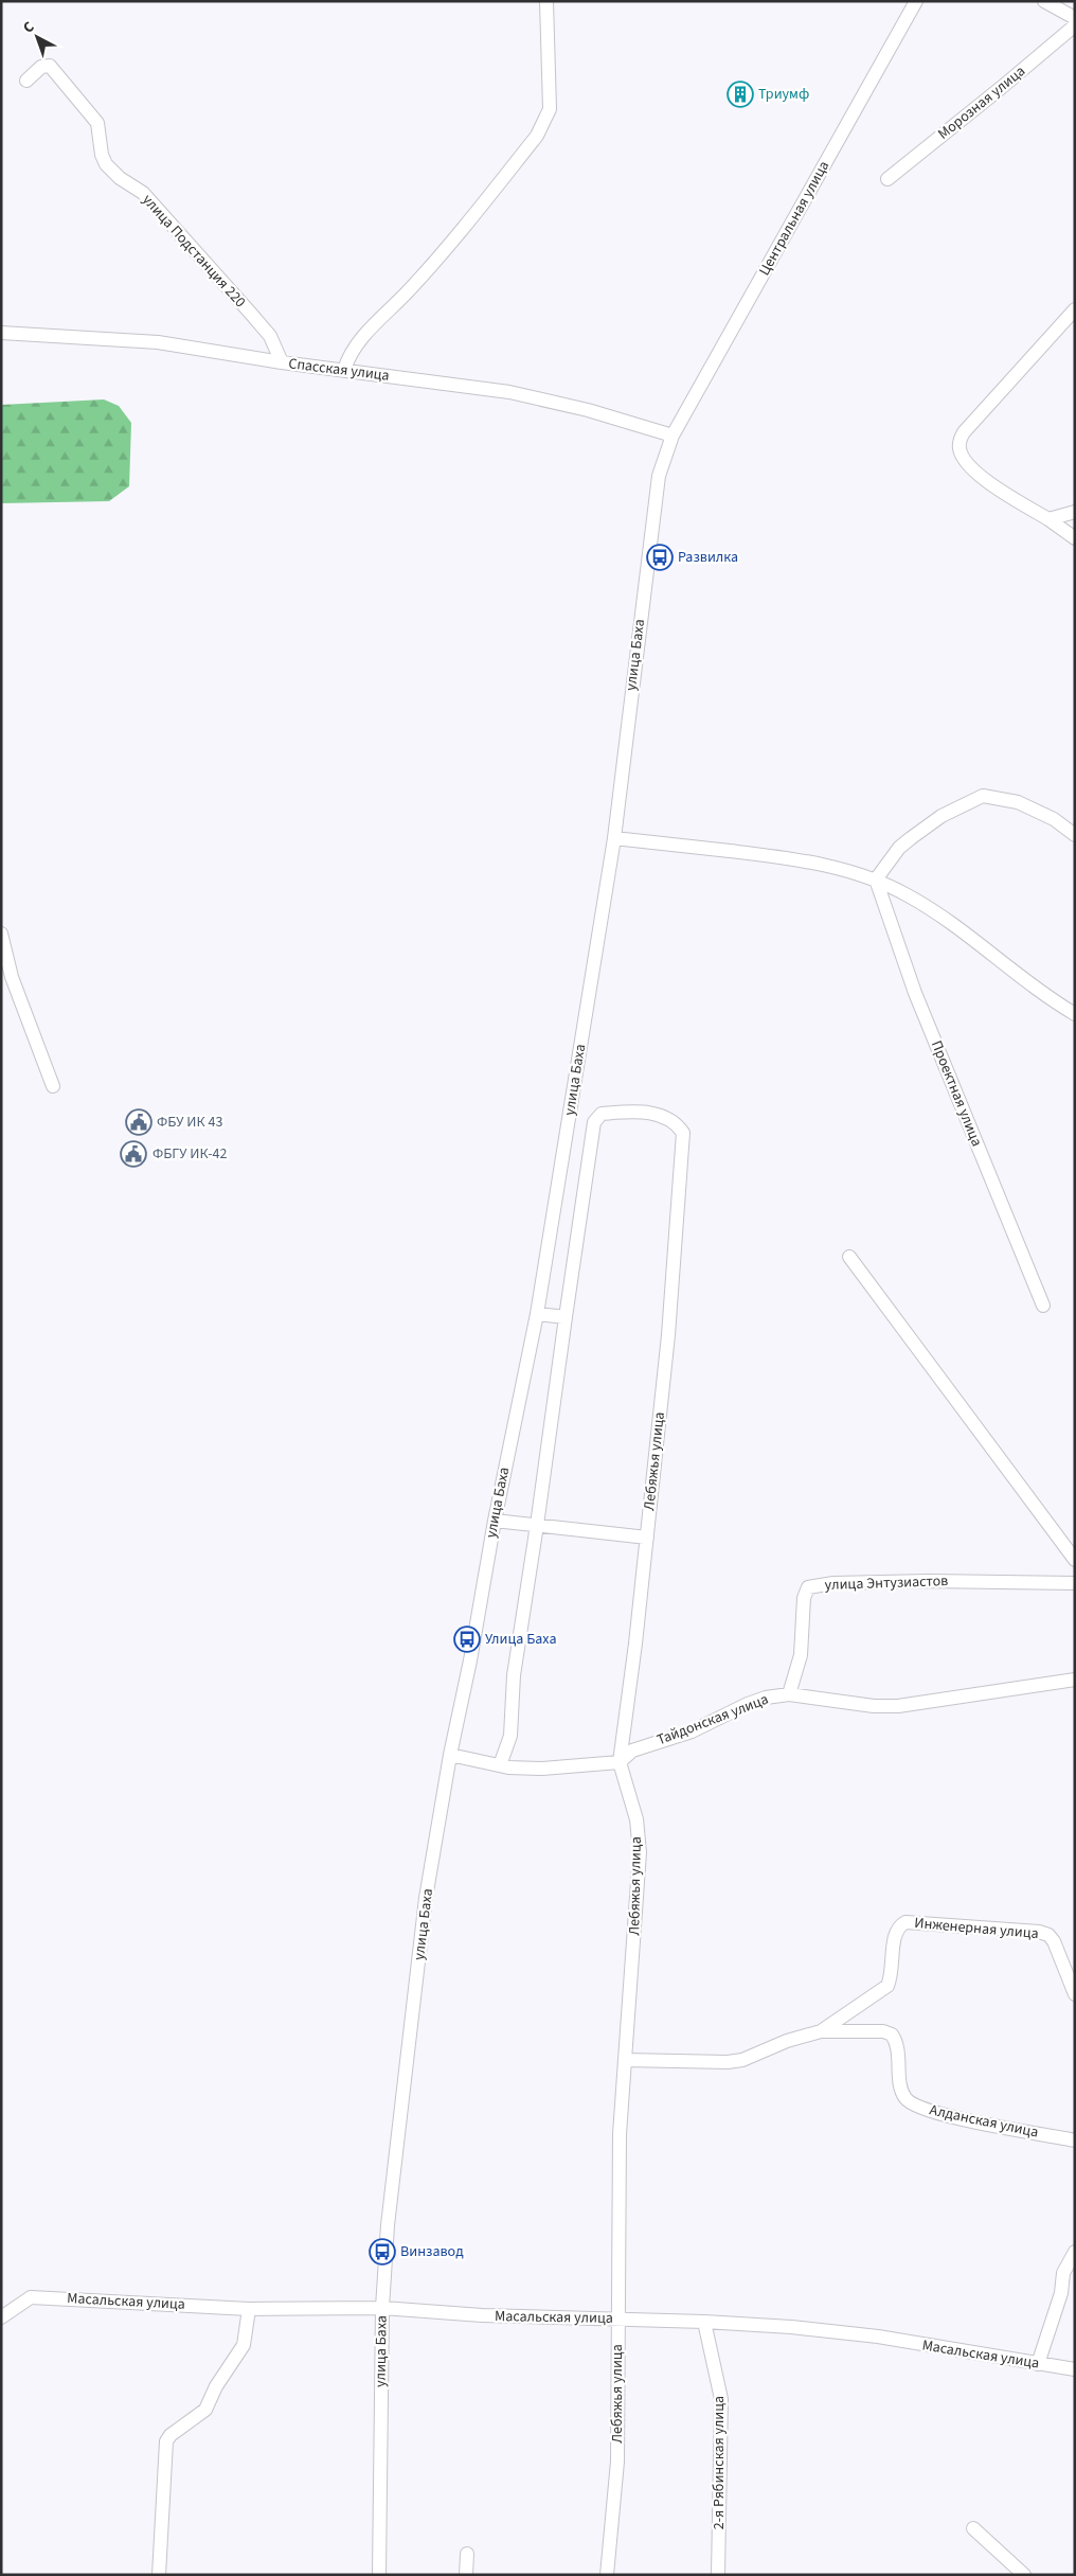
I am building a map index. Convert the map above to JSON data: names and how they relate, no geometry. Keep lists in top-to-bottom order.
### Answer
{
  "streets": {
    "street": [
      "Морозная улица",
      "Центральная улица",
      "улица Подстанция 220",
      "Спасская улица",
      "улица Баха",
      "Проектная улица",
      "Лебяжья улица",
      "улица Энтузиастов",
      "Тайдонская улица",
      "Инженерная улица",
      "Алданская улица",
      "Масальская улица",
      "2-я Рябинская улица"
    ]
  },
  "crossings": [
    ["Центральная улица", "Спасская улица"],
    ["Центральная улица", "улица Баха"],
    ["улица Подстанция 220", "Спасская улица"],
    ["Спасская улица", "улица Баха"],
    ["улица Баха", "Масальская улица"],
    ["Лебяжья улица", "Тайдонская улица"],
    ["Лебяжья улица", "Инженерная улица"],
    ["Лебяжья улица", "Масальская улица"],
    ["улица Энтузиастов", "Тайдонская улица"],
    ["Инженерная улица", "Алданская улица"],
    ["Масальская улица", "2-я Рябинская улица"]
  ],
  "places": {
    "building": ["Триумф"],
    "bus stop": ["Развилка", "Улица Баха", "Винзавод"],
    "public building": ["ФБУ ИК 43", "ФБГУ ИК-42"]
  },
  "north": "top left"
}
